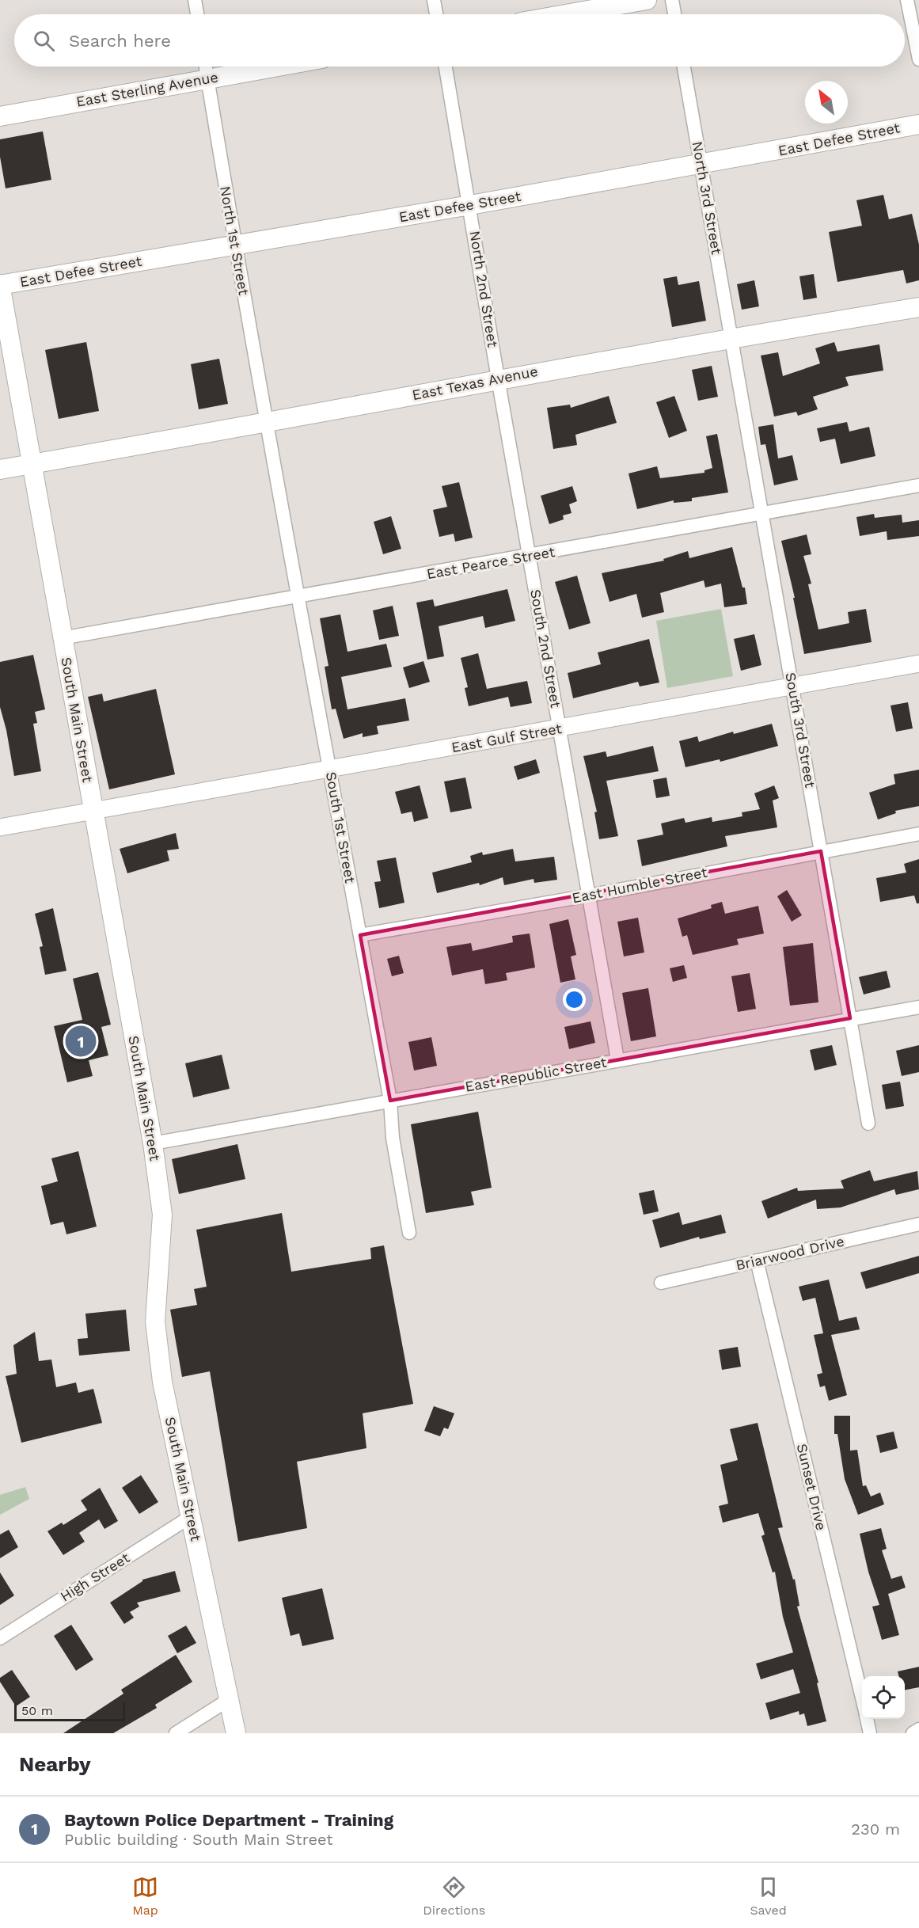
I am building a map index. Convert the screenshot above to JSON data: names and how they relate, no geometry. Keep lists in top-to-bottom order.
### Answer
{
  "streets": {
    "main road": [
      "East Sterling Avenue",
      "East Defee Street",
      "East Texas Avenue",
      "South Main Street"
    ],
    "street": [
      "North 3rd Street",
      "North 1st Street",
      "North 2nd Street",
      "East Pearce Street",
      "South 2nd Street",
      "South 3rd Street",
      "East Gulf Street",
      "South 1st Street",
      "East Humble Street",
      "East Republic Street",
      "Briarwood Drive",
      "Sunset Drive",
      "High Street"
    ]
  },
  "crossings": [
    ["East Sterling Avenue", "North 1st Street"],
    ["East Defee Street", "North 3rd Street"],
    ["East Defee Street", "North 1st Street"],
    ["East Defee Street", "North 2nd Street"],
    ["East Defee Street", "South Main Street"],
    ["North 3rd Street", "East Texas Avenue"],
    ["North 3rd Street", "South 3rd Street"],
    ["North 1st Street", "East Texas Avenue"],
    ["North 1st Street", "South 1st Street"],
    ["North 2nd Street", "East Texas Avenue"],
    ["North 2nd Street", "South 2nd Street"],
    ["East Texas Avenue", "South 2nd Street"],
    ["East Texas Avenue", "South Main Street"],
    ["East Texas Avenue", "South 3rd Street"],
    ["East Texas Avenue", "South 1st Street"],
    ["East Pearce Street", "South 2nd Street"],
    ["East Pearce Street", "South Main Street"],
    ["East Pearce Street", "South 3rd Street"],
    ["East Pearce Street", "South 1st Street"],
    ["South 2nd Street", "East Gulf Street"],
    ["South 2nd Street", "East Humble Street"],
    ["South 2nd Street", "East Republic Street"],
    ["South Main Street", "East Gulf Street"],
    ["South Main Street", "East Republic Street"],
    ["South Main Street", "High Street"],
    ["South 3rd Street", "East Gulf Street"],
    ["South 3rd Street", "East Humble Street"],
    ["South 3rd Street", "East Republic Street"],
    ["East Gulf Street", "South 1st Street"],
    ["South 1st Street", "East Humble Street"],
    ["South 1st Street", "East Republic Street"],
    ["Briarwood Drive", "Sunset Drive"]
  ],
  "scale_bar": "50 m",
  "north": "top left",
  "page": {
    "search": "Search here",
    "pins": "1",
    "scale": "50 m",
    "heading": "Nearby",
    "list": [
      {
        "mark": "1",
        "name": "Baytown Police Department - Training",
        "note": "Public building · South Main Street",
        "value": "230 m"
      }
    ],
    "nav": ["Map", "Directions", "Saved"]
  }
}
